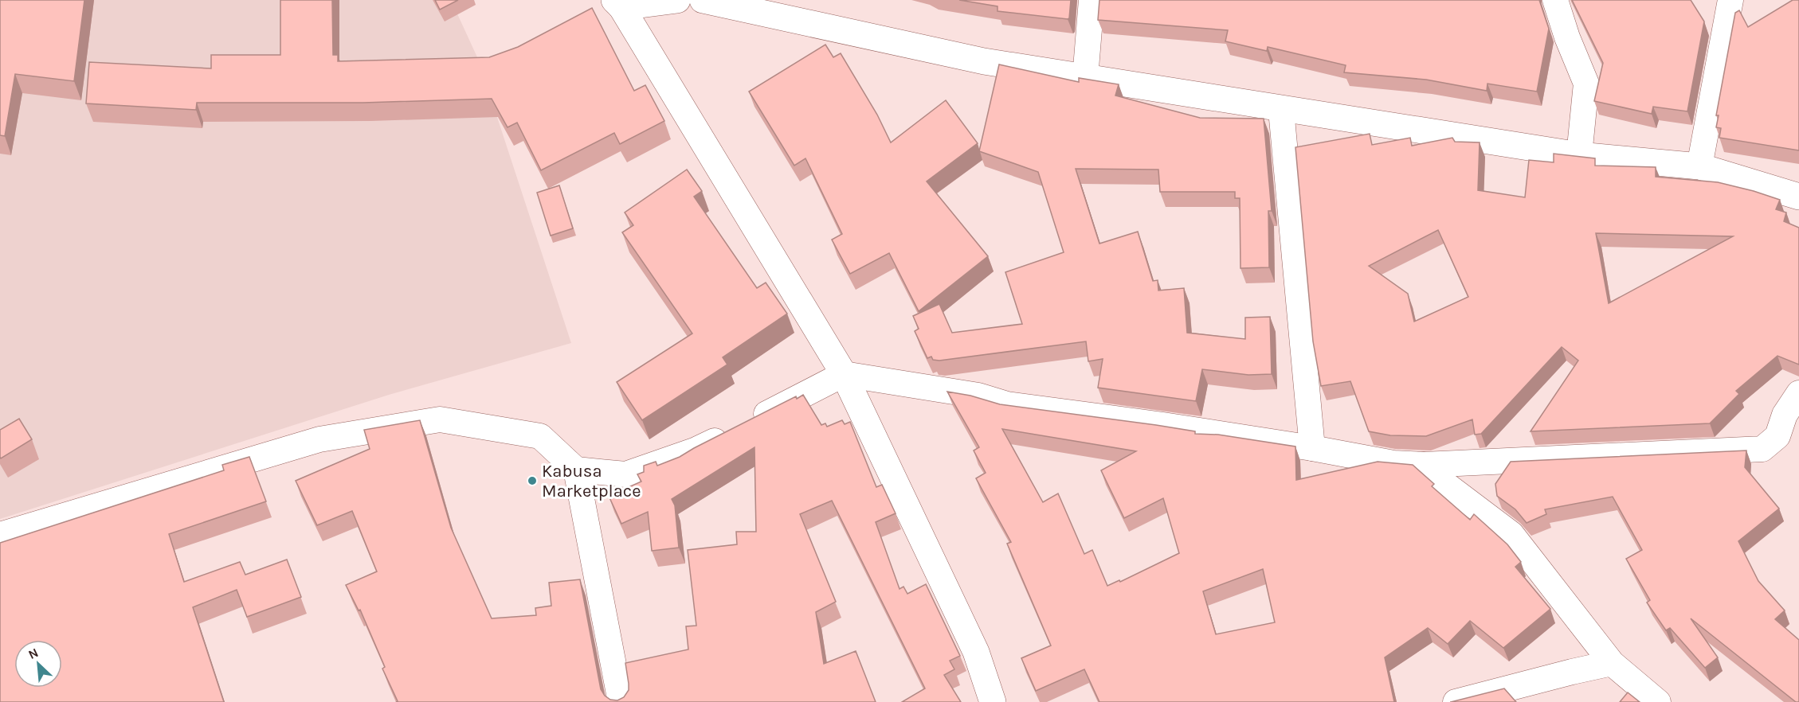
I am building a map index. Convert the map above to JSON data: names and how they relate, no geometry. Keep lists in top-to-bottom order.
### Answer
{
  "places": ["Kabusa Marketplace"],
  "north": "top left"
}
